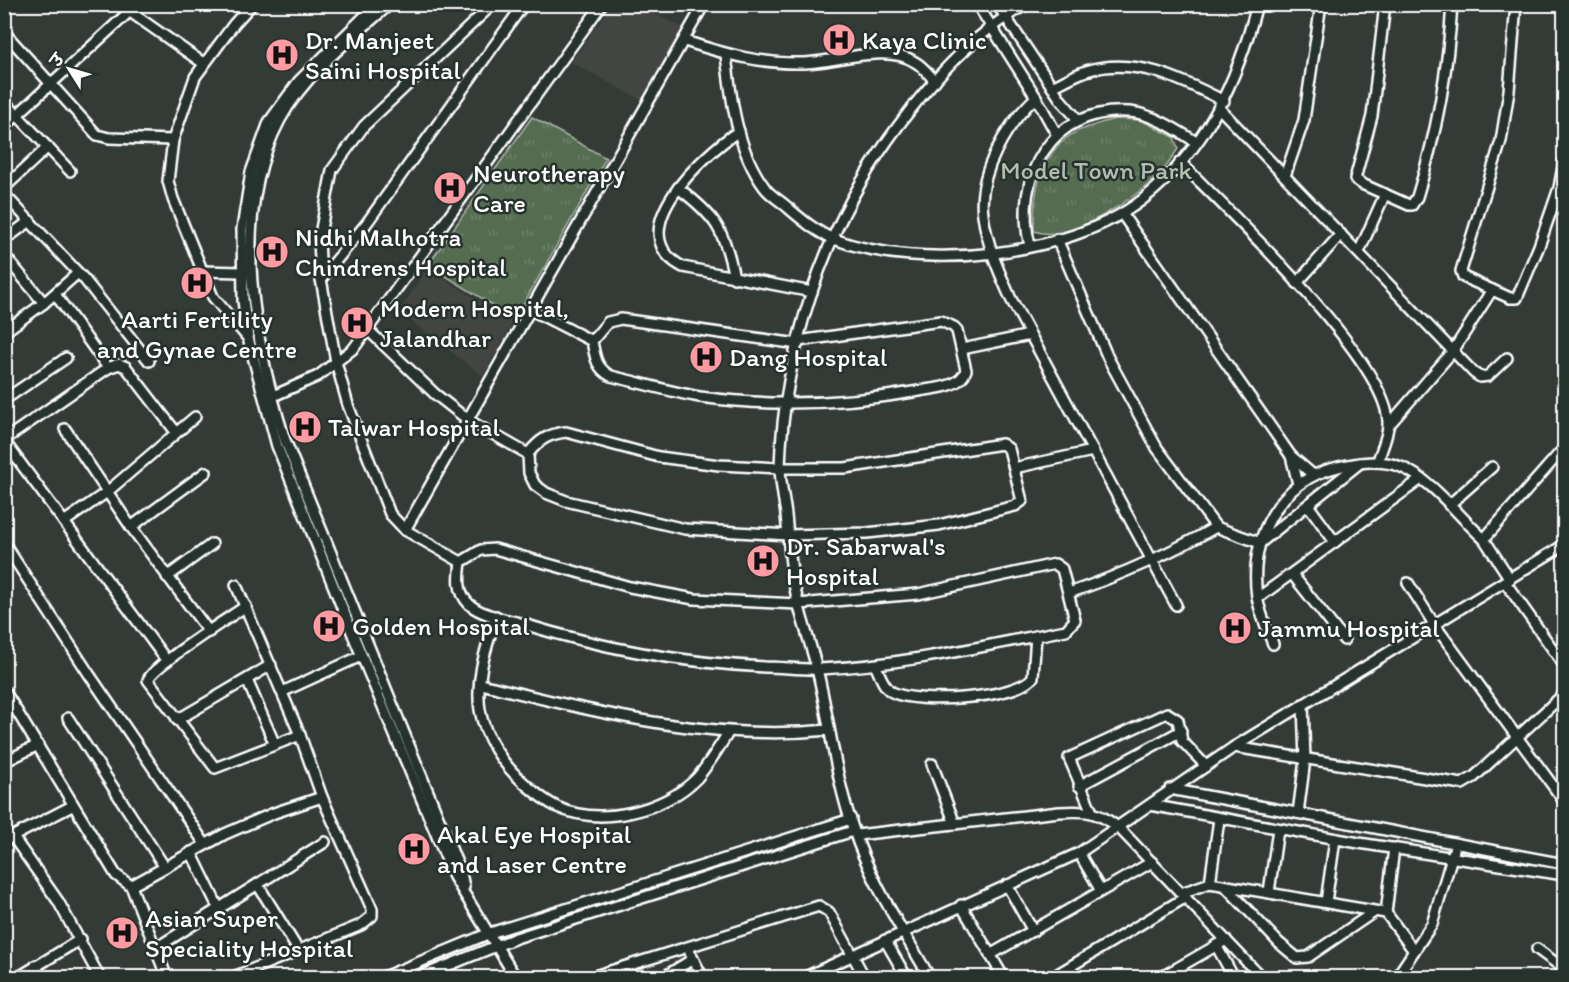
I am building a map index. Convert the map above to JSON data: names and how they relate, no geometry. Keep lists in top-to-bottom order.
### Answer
{
  "parks": ["Model Town Park"],
  "places": {
    "hospital": [
      "Kaya Clinic",
      "Dr. Manjeet Saini Hospital",
      "Neurotherapy Care",
      "Nidhi Malhotra Chindrens Hospital",
      "Aarti Fertility and Gynae Centre",
      "Modern Hospital, Jalandhar",
      "Dang Hospital",
      "Talwar Hospital",
      "Dr. Sabarwal's Hospital",
      "Golden Hospital",
      "Jammu Hospital",
      "Akal Eye Hospital and Laser Centre",
      "Asian Super Speciality Hospital"
    ]
  },
  "north": "top left"
}
